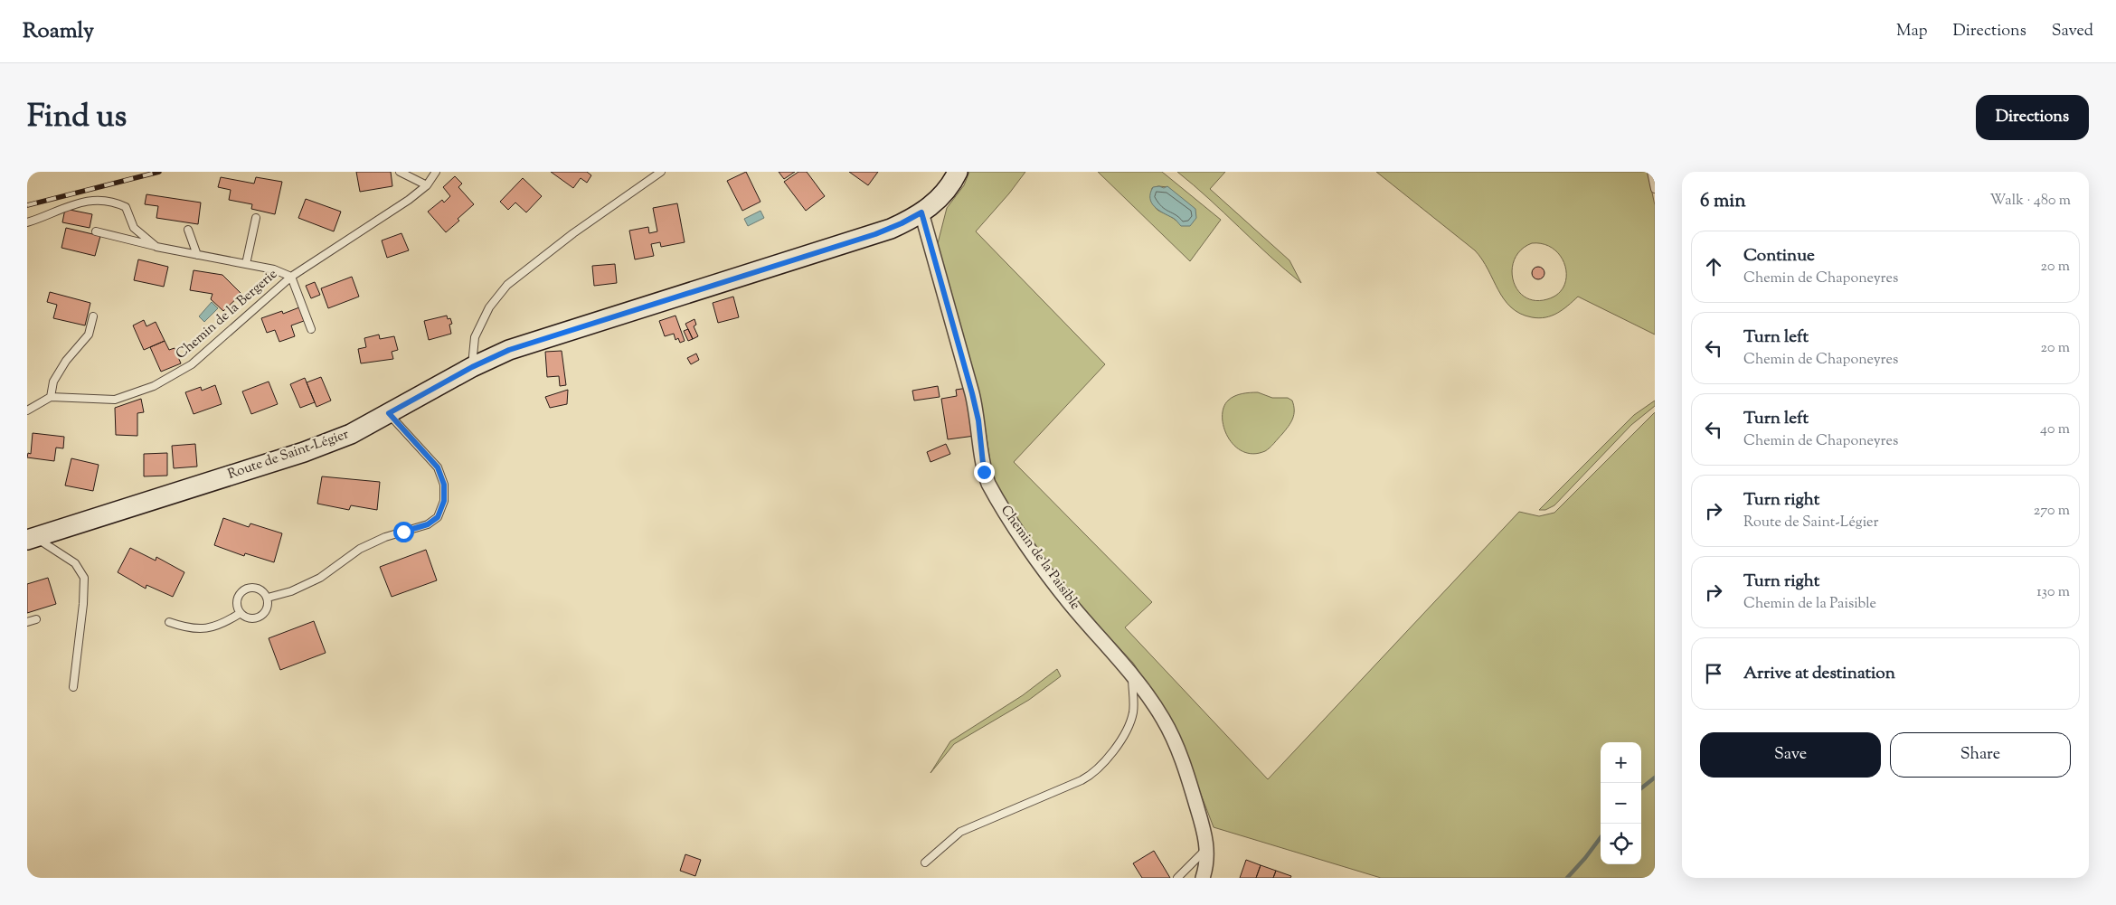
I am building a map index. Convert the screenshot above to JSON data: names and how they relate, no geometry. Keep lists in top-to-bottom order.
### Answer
{
  "streets": {
    "main road": ["Route de Saint-Légier"],
    "street": ["Chemin de la Paisible"],
    "lane": ["Chemin de la Bergerie"]
  },
  "crossings": [
    ["Route de Saint-Légier", "Chemin de la Paisible"]
  ],
  "page": {
    "header": "Roamly",
    "nav": ["Map", "Directions", "Saved"],
    "title": "Find us",
    "buttons": [
      "Directions",
      ["Save", "Share"]
    ],
    "heading": ["6 min", "Walk · 480 m"],
    "list": [
      ["Continue", "Chemin de Chaponeyres", "20 m"],
      ["Turn left", "Chemin de Chaponeyres", "20 m"],
      ["Turn left", "Chemin de Chaponeyres", "40 m"],
      ["Turn right", "Route de Saint-Légier", "270 m"],
      ["Turn right", "Chemin de la Paisible", "130 m"],
      "Arrive at destination"
    ],
    "map_buttons": ["+", "−"]
  }
}
